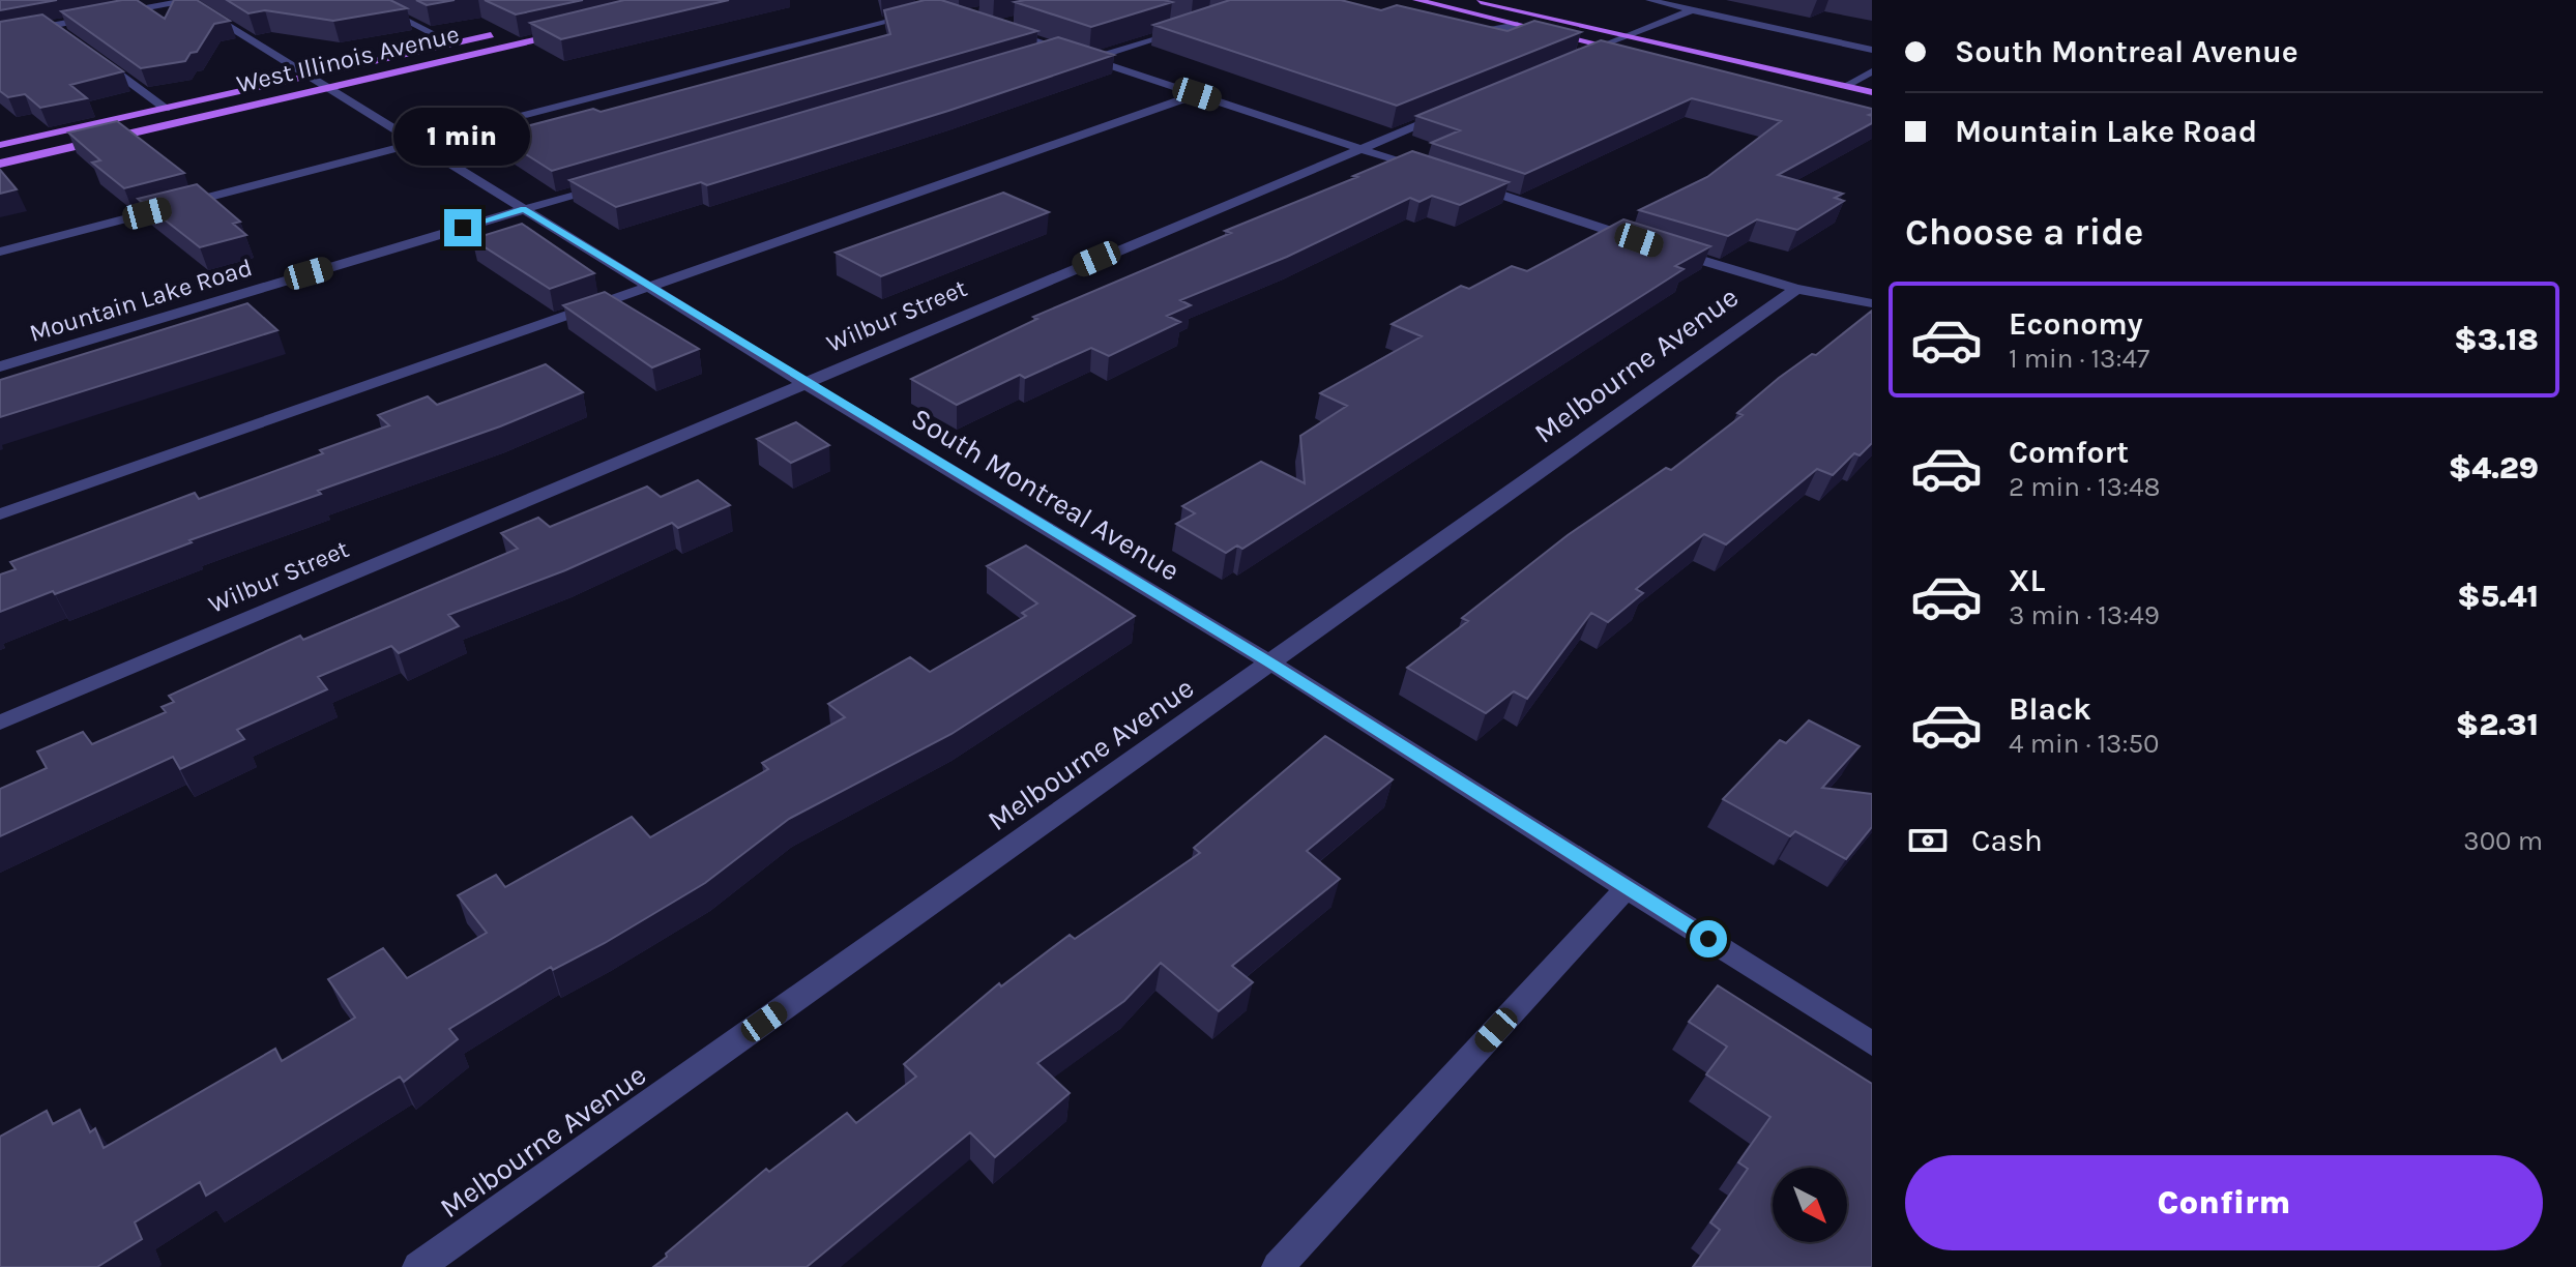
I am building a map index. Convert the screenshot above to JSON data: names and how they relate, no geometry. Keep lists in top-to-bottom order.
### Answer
{
  "streets": {
    "main road": ["West Illinois Avenue"],
    "street": [
      "Mountain Lake Road",
      "Wilbur Street",
      "Melbourne Avenue",
      "South Montreal Avenue"
    ]
  },
  "crossings": [
    ["West Illinois Avenue", "South Montreal Avenue"],
    ["Mountain Lake Road", "South Montreal Avenue"],
    ["Wilbur Street", "South Montreal Avenue"],
    ["Melbourne Avenue", "South Montreal Avenue"]
  ],
  "north": "bottom right",
  "page": {
    "banner": ["South Montreal Avenue", "Mountain Lake Road"],
    "bubble": "1 min",
    "heading": "Choose a ride",
    "list": [
      {
        "name": "Economy",
        "note": "1 min · 13:47",
        "value": "$3.18"
      },
      {
        "name": "Comfort",
        "note": "2 min · 13:48",
        "value": "$4.29"
      },
      {
        "name": "XL",
        "note": "3 min · 13:49",
        "value": "$5.41"
      },
      {
        "name": "Black",
        "note": "4 min · 13:50",
        "value": "$2.31"
      }
    ],
    "pay": ["Cash", "300 m"],
    "buttons": "Confirm"
  }
}
